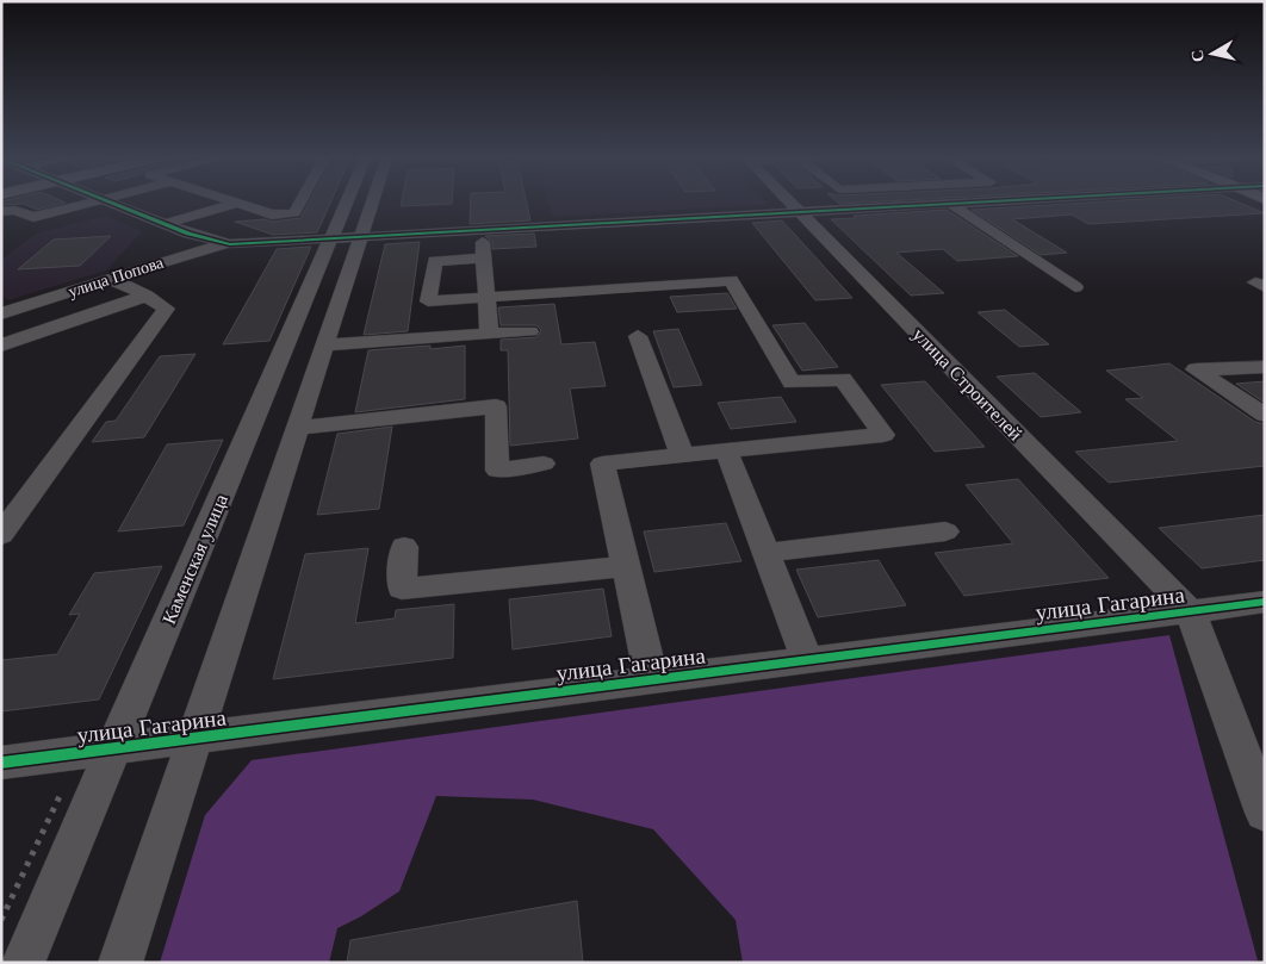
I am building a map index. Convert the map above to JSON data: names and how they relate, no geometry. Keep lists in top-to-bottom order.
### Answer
{
  "streets": {
    "street": [
      "улица Попова",
      "улица Строителей",
      "Каменская улица",
      "улица Гагарина"
    ]
  },
  "crossings": [
    ["улица Строителей", "улица Гагарина"],
    ["Каменская улица", "улица Гагарина"]
  ],
  "north": "left"
}
